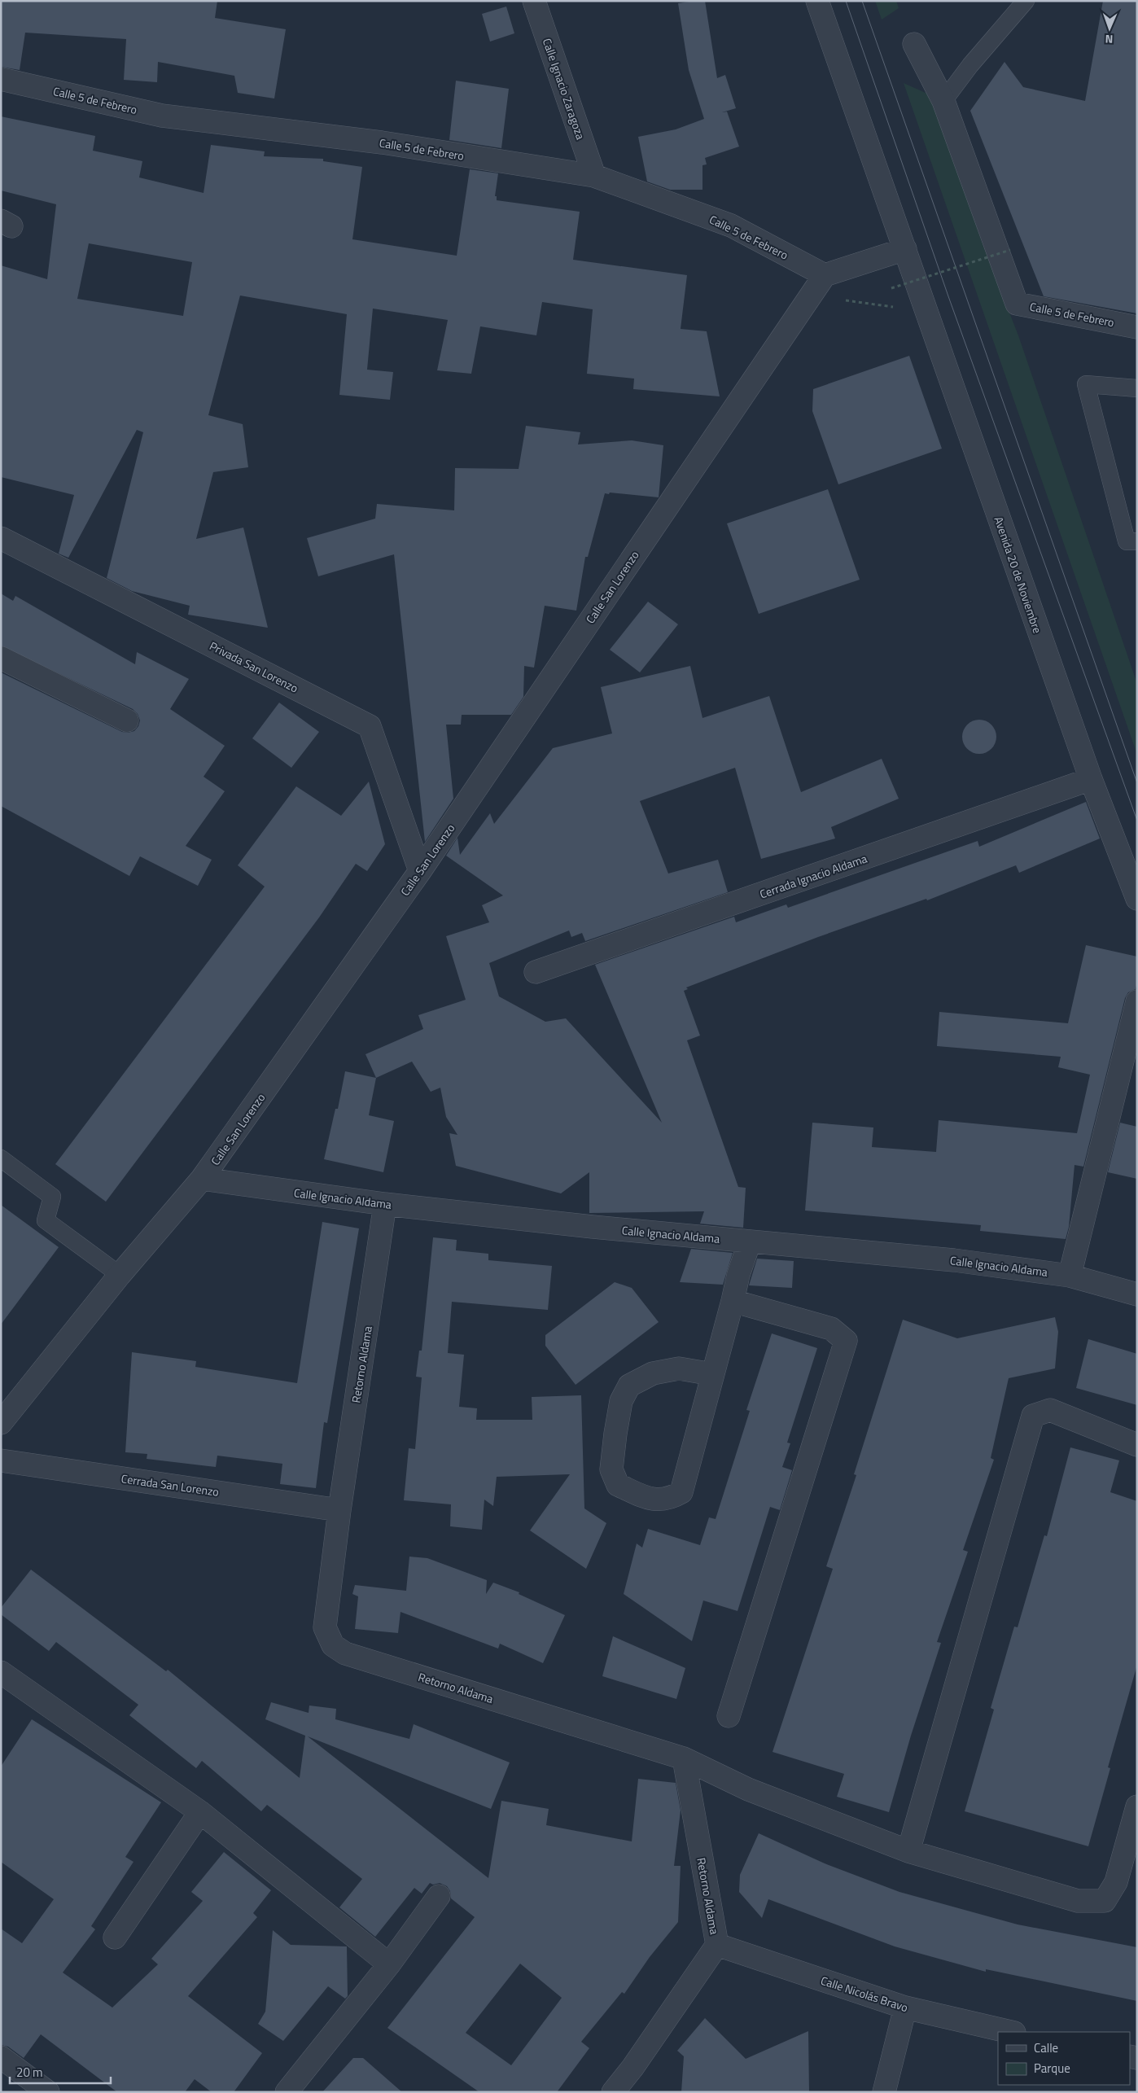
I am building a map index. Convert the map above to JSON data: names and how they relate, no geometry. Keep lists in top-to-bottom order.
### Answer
{
  "streets": {
    "street": [
      "Calle Ignacio Zaragoza",
      "Calle 5 de Febrero",
      "Avenida 20 de Noviembre",
      "Calle San Lorenzo",
      "Privada San Lorenzo",
      "Cerrada Ignacio Aldama",
      "Calle Ignacio Aldama",
      "Retorno Aldama",
      "Cerrada San Lorenzo",
      "Calle Nicolás Bravo"
    ]
  },
  "crossings": [
    ["Calle Ignacio Zaragoza", "Calle 5 de Febrero"],
    ["Calle 5 de Febrero", "Calle San Lorenzo"],
    ["Avenida 20 de Noviembre", "Cerrada Ignacio Aldama"],
    ["Calle San Lorenzo", "Privada San Lorenzo"],
    ["Calle San Lorenzo", "Calle Ignacio Aldama"],
    ["Calle Ignacio Aldama", "Retorno Aldama"],
    ["Retorno Aldama", "Cerrada San Lorenzo"],
    ["Retorno Aldama", "Calle Nicolás Bravo"]
  ],
  "legend": ["Calle", "Parque"],
  "scale_bar": "20 m",
  "north": "bottom"
}
